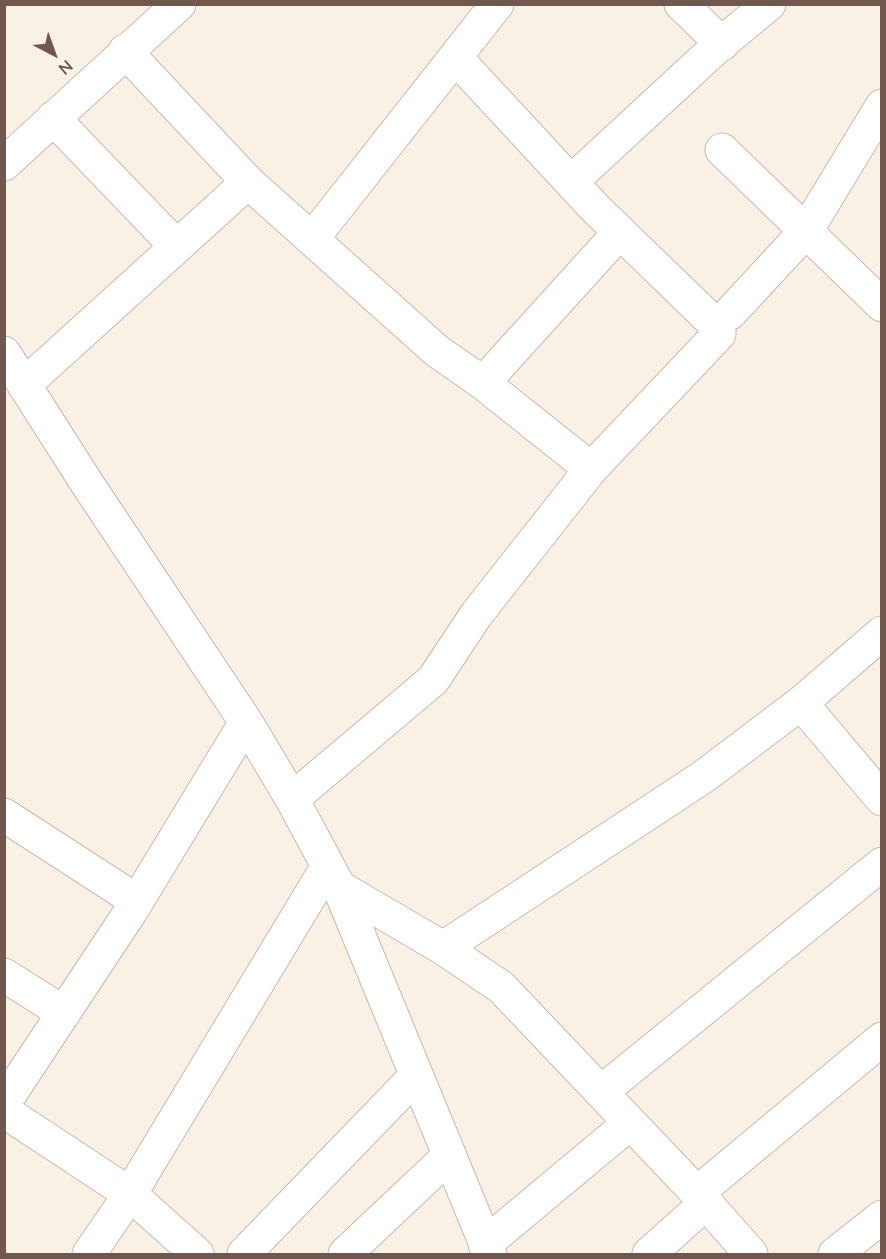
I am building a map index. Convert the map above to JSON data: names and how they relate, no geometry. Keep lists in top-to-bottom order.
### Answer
{
  "north": "bottom right"
}
